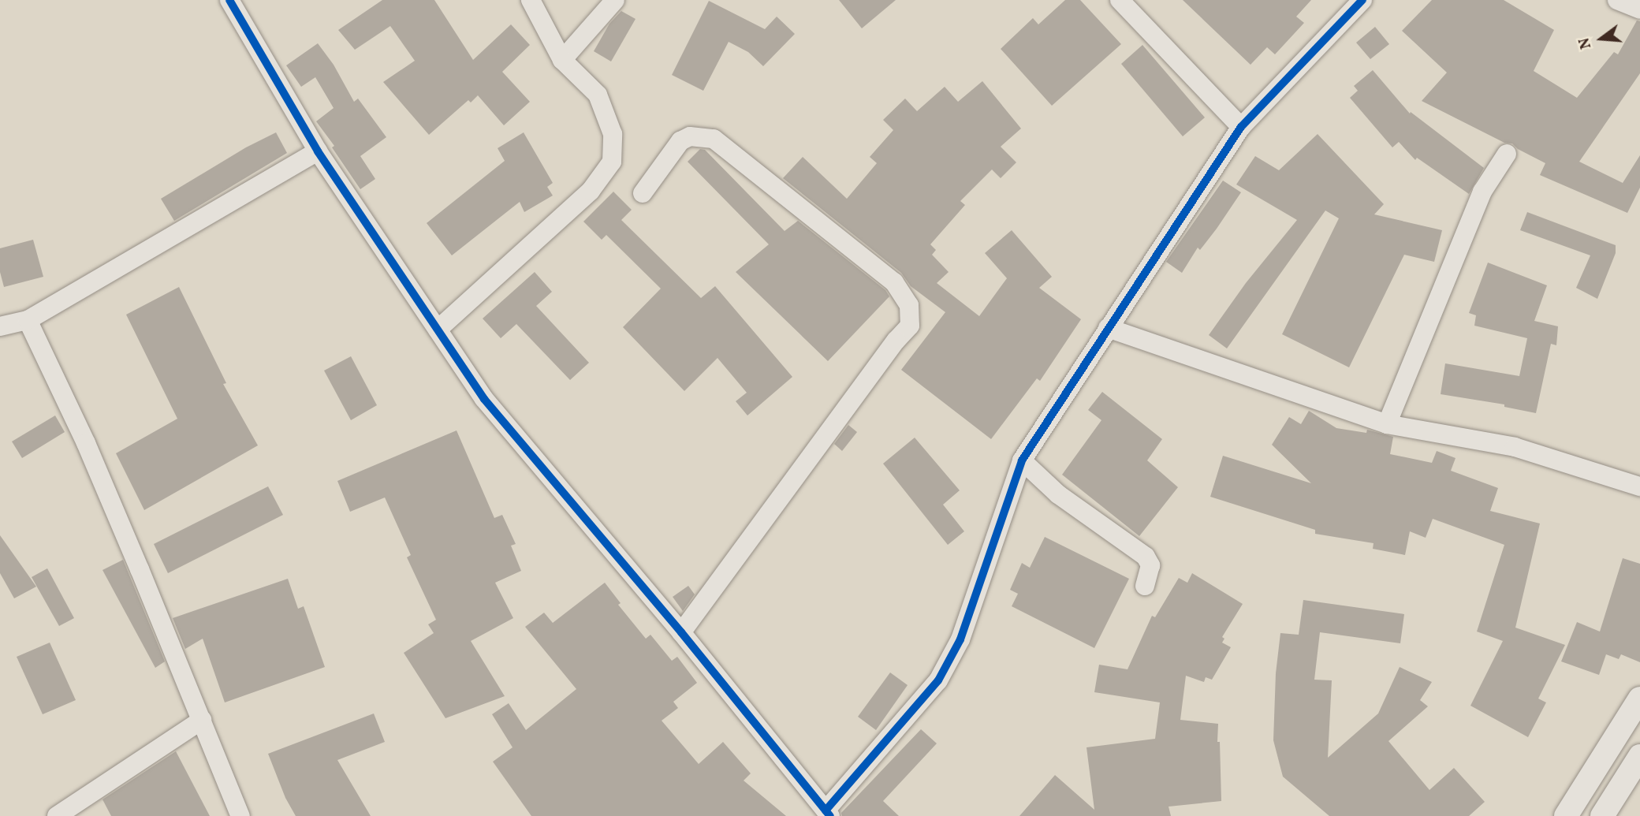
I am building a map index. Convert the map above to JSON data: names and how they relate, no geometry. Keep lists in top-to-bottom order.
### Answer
{
  "north": "left"
}
